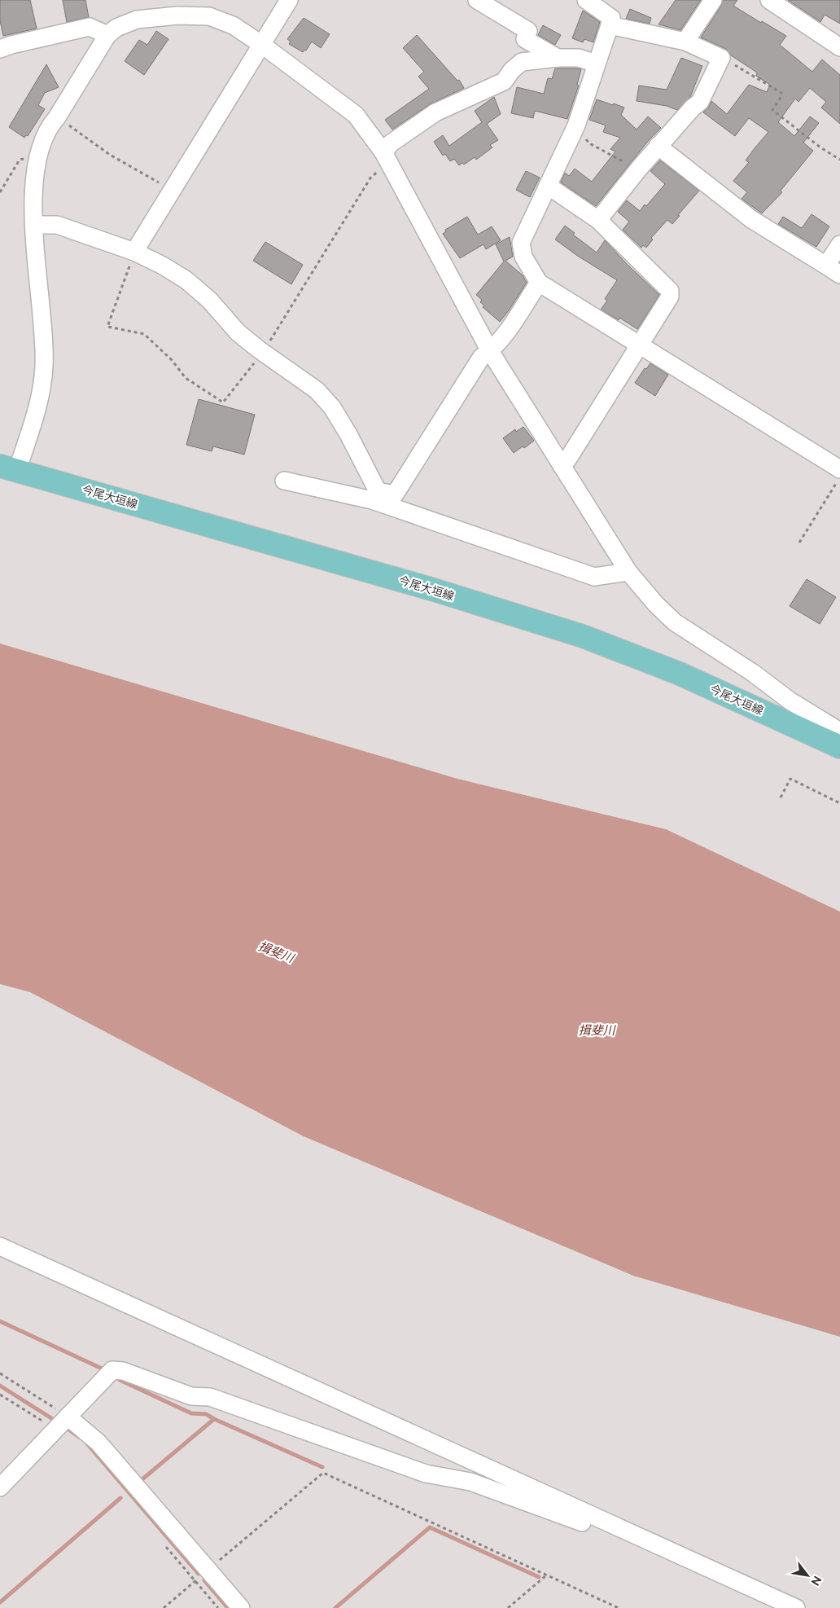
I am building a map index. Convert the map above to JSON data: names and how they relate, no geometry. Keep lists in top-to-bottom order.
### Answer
{
  "streets": {
    "main road": ["今尾大垣線"]
  },
  "water": ["揖斐川"],
  "north": "bottom right"
}
